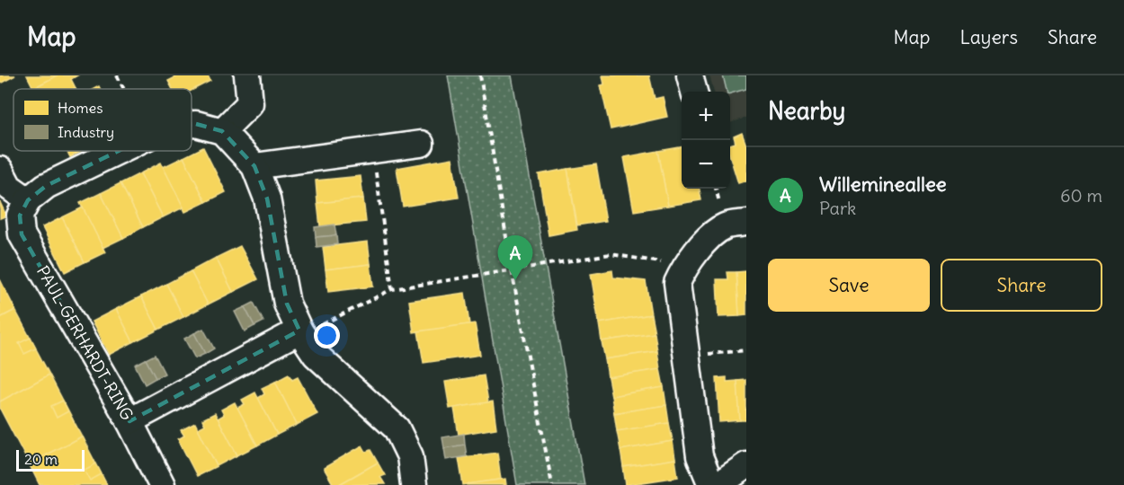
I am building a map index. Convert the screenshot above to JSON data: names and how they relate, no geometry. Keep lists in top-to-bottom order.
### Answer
{
  "streets": {
    "street": ["PAUL-GERHARDT-RING"]
  },
  "legend": ["Homes", "Industry"],
  "scale_bar": "20 m",
  "page": {
    "header": "Map",
    "nav": ["Map", "Layers", "Share"],
    "heading": "Nearby",
    "map_buttons": ["+", "−"],
    "list": [
      {
        "mark": "A",
        "name": "Willemineallee",
        "note": "Park",
        "value": "60 m"
      }
    ],
    "pins": "A",
    "buttons": ["Save", "Share"],
    "scale": "20 m"
  }
}
